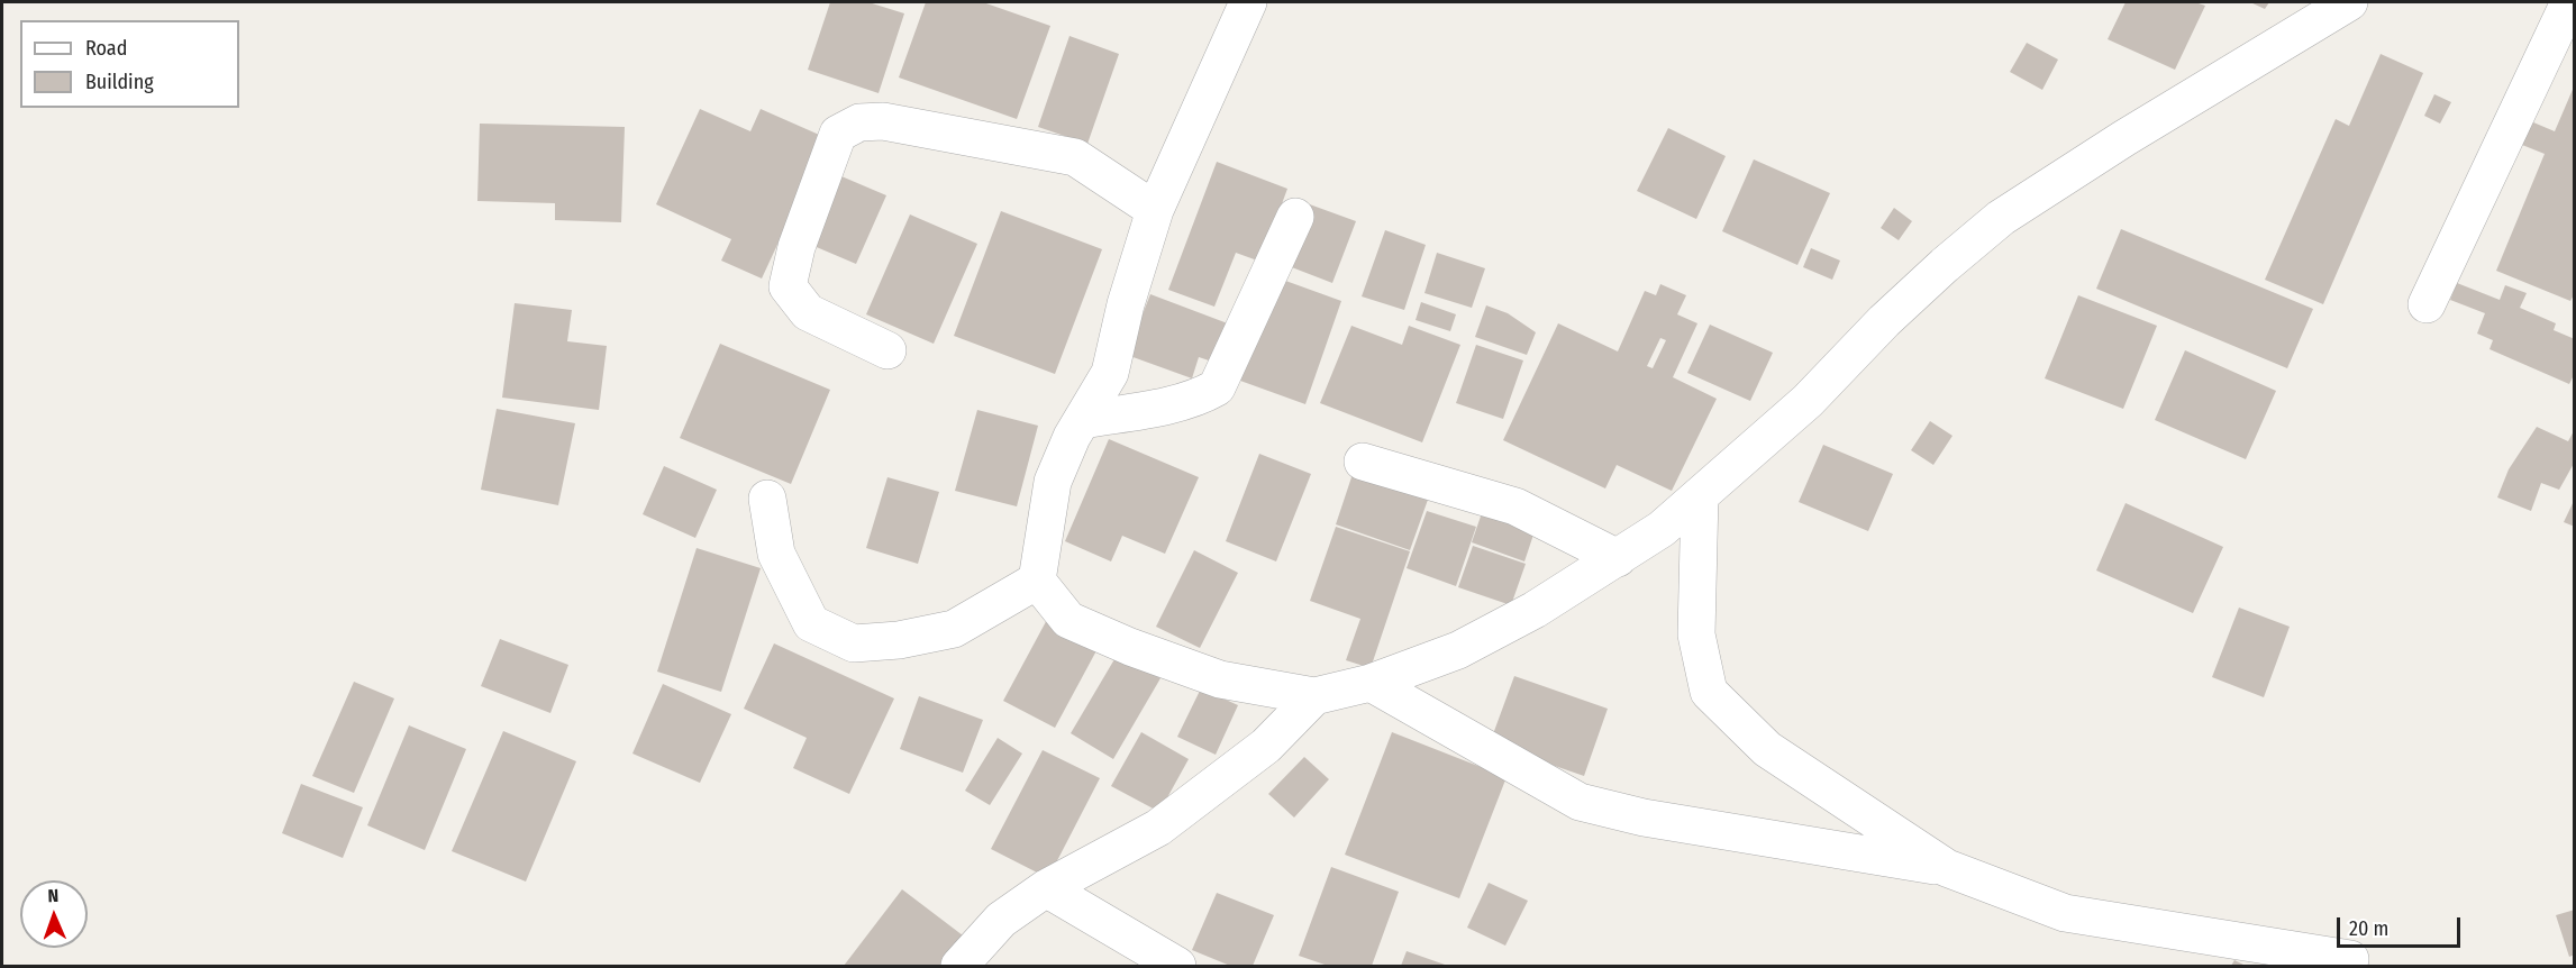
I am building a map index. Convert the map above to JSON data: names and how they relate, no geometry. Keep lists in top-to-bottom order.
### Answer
{
  "legend": ["Road", "Building"],
  "scale_bar": "20 m",
  "north": "top"
}
